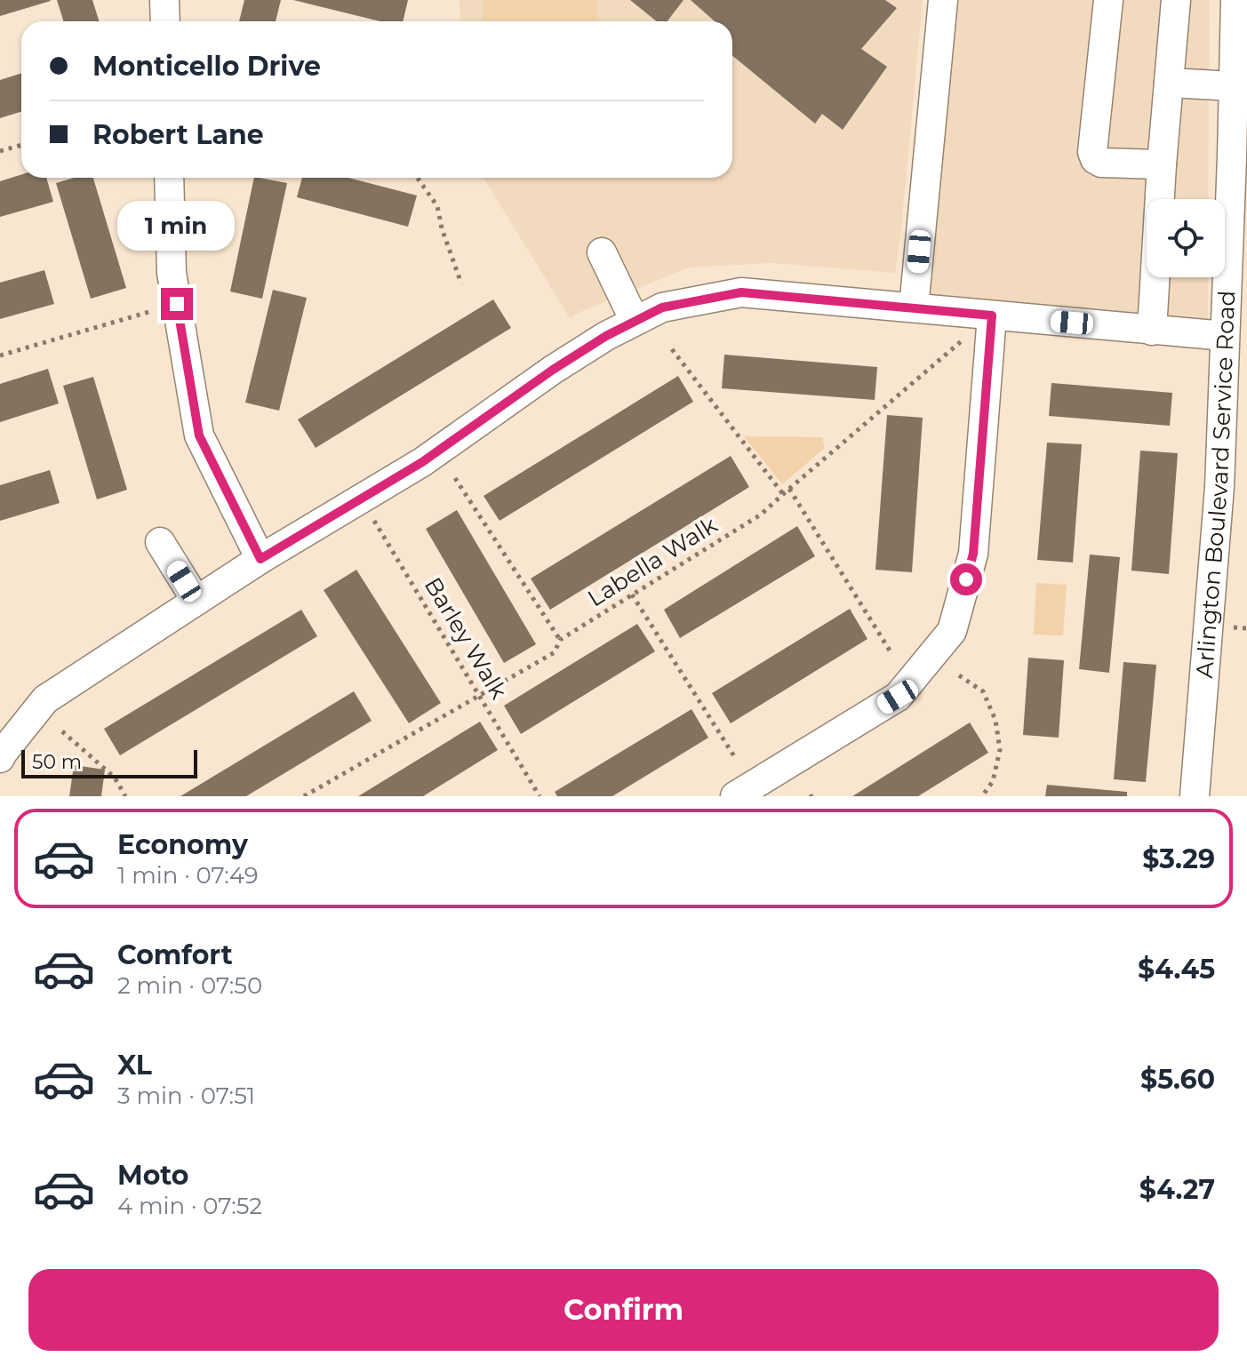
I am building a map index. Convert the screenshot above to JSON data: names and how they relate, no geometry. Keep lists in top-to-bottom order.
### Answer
{
  "streets": {
    "street": ["Arlington Boulevard Service Road"],
    "path": ["Labella Walk", "Barley Walk"]
  },
  "crossings": [
    ["Labella Walk", "Barley Walk"]
  ],
  "scale_bar": "50 m",
  "page": {
    "banner": ["Monticello Drive", "Robert Lane"],
    "bubble": "1 min",
    "scale": "50 m",
    "list": [
      {
        "name": "Economy",
        "note": "1 min · 07:49",
        "value": "$3.29"
      },
      {
        "name": "Comfort",
        "note": "2 min · 07:50",
        "value": "$4.45"
      },
      {
        "name": "XL",
        "note": "3 min · 07:51",
        "value": "$5.60"
      },
      {
        "name": "Moto",
        "note": "4 min · 07:52",
        "value": "$4.27"
      }
    ],
    "buttons": "Confirm"
  }
}
